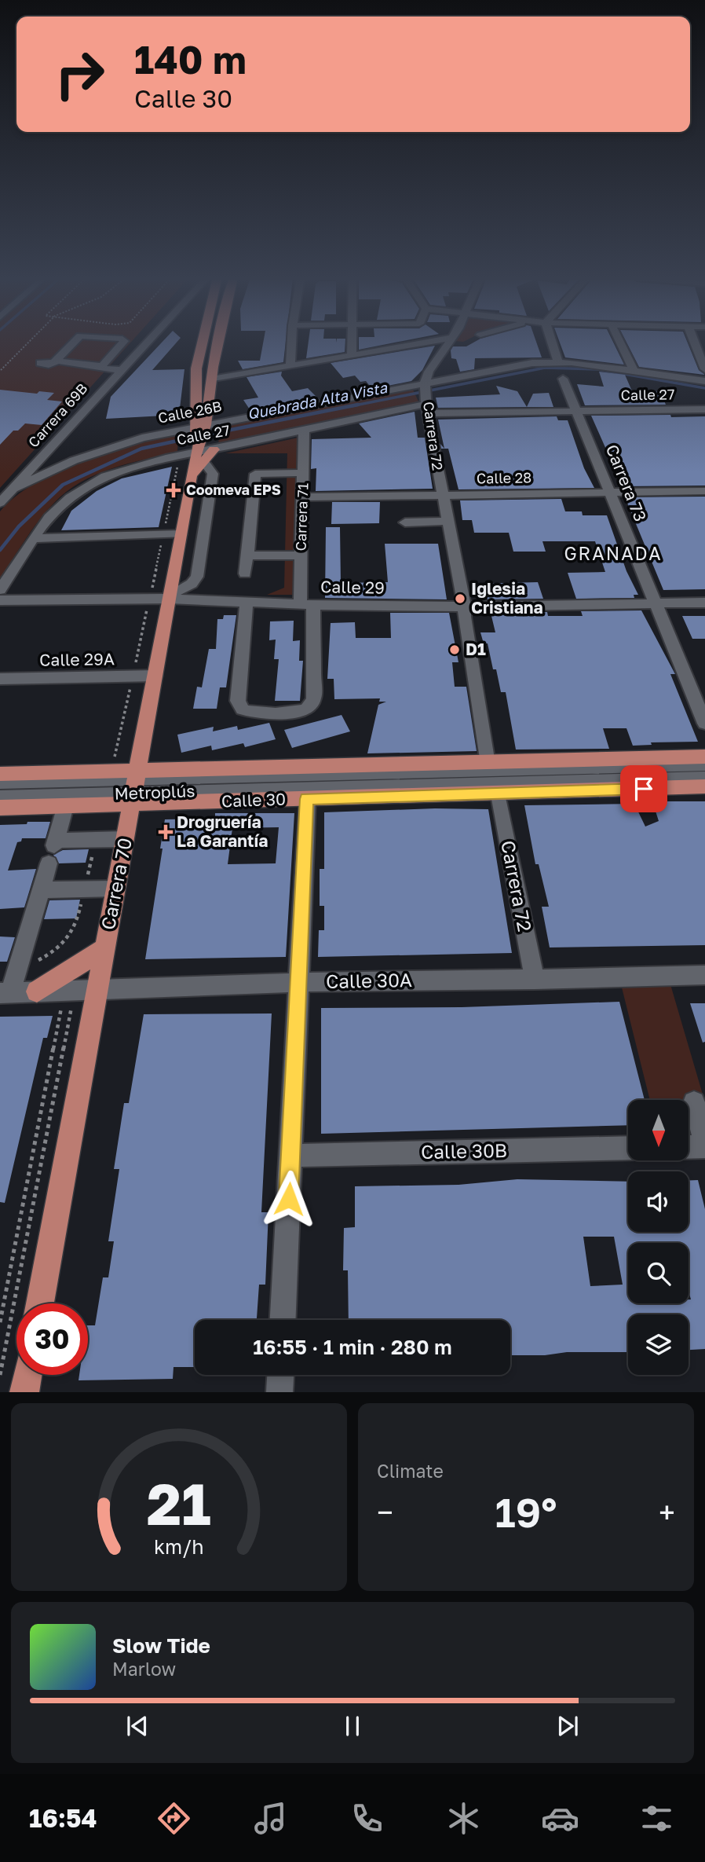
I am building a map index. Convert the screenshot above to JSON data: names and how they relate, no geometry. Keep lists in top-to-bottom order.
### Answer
{
  "streets": {
    "main road": ["Calle 30", "Carrera 70"],
    "street": [
      "Calle 27",
      "Calle 26B",
      "Carrera 69B",
      "Carrera 72",
      "Calle 28",
      "Carrera 73",
      "Carrera 71",
      "Calle 29",
      "Calle 29A",
      "Metroplús",
      "Calle 30A",
      "Calle 30B"
    ]
  },
  "crossings": [
    ["Calle 27", "Calle 26B"],
    ["Calle 27", "Carrera 72"],
    ["Calle 27", "Carrera 73"],
    ["Calle 27", "Carrera 71"],
    ["Calle 27", "Carrera 70"],
    ["Calle 26B", "Carrera 69B"],
    ["Calle 26B", "Carrera 72"],
    ["Calle 26B", "Carrera 70"],
    ["Carrera 72", "Calle 28"],
    ["Carrera 72", "Calle 29"],
    ["Carrera 72", "Calle 30"],
    ["Carrera 72", "Calle 30A"],
    ["Calle 28", "Carrera 73"],
    ["Calle 28", "Carrera 71"],
    ["Carrera 73", "Calle 29"],
    ["Carrera 71", "Calle 29"],
    ["Calle 29", "Carrera 70"],
    ["Calle 29A", "Carrera 70"],
    ["Metroplús", "Calle 30"],
    ["Metroplús", "Carrera 70"],
    ["Calle 30", "Carrera 70"],
    ["Carrera 70", "Calle 30A"]
  ],
  "districts": ["GRANADA"],
  "water": ["Quebrada Alta Vista"],
  "places": {
    "health": ["Coomeva EPS", "Drogruería La Garantía"],
    "other": ["Iglesia Cristiana", "D1"]
  },
  "north": "bottom",
  "page": {
    "turn": ["140 m", "Calle 30"],
    "limit": "30",
    "trip": "16:55 · 1 min · 280 m",
    "tile": "Climate",
    "heat": ["−", "19°", "+"],
    "song": ["Slow Tide", "Marlow"],
    "tabs": "16:54",
    "gauge": ["21", "km/h"]
  }
}
